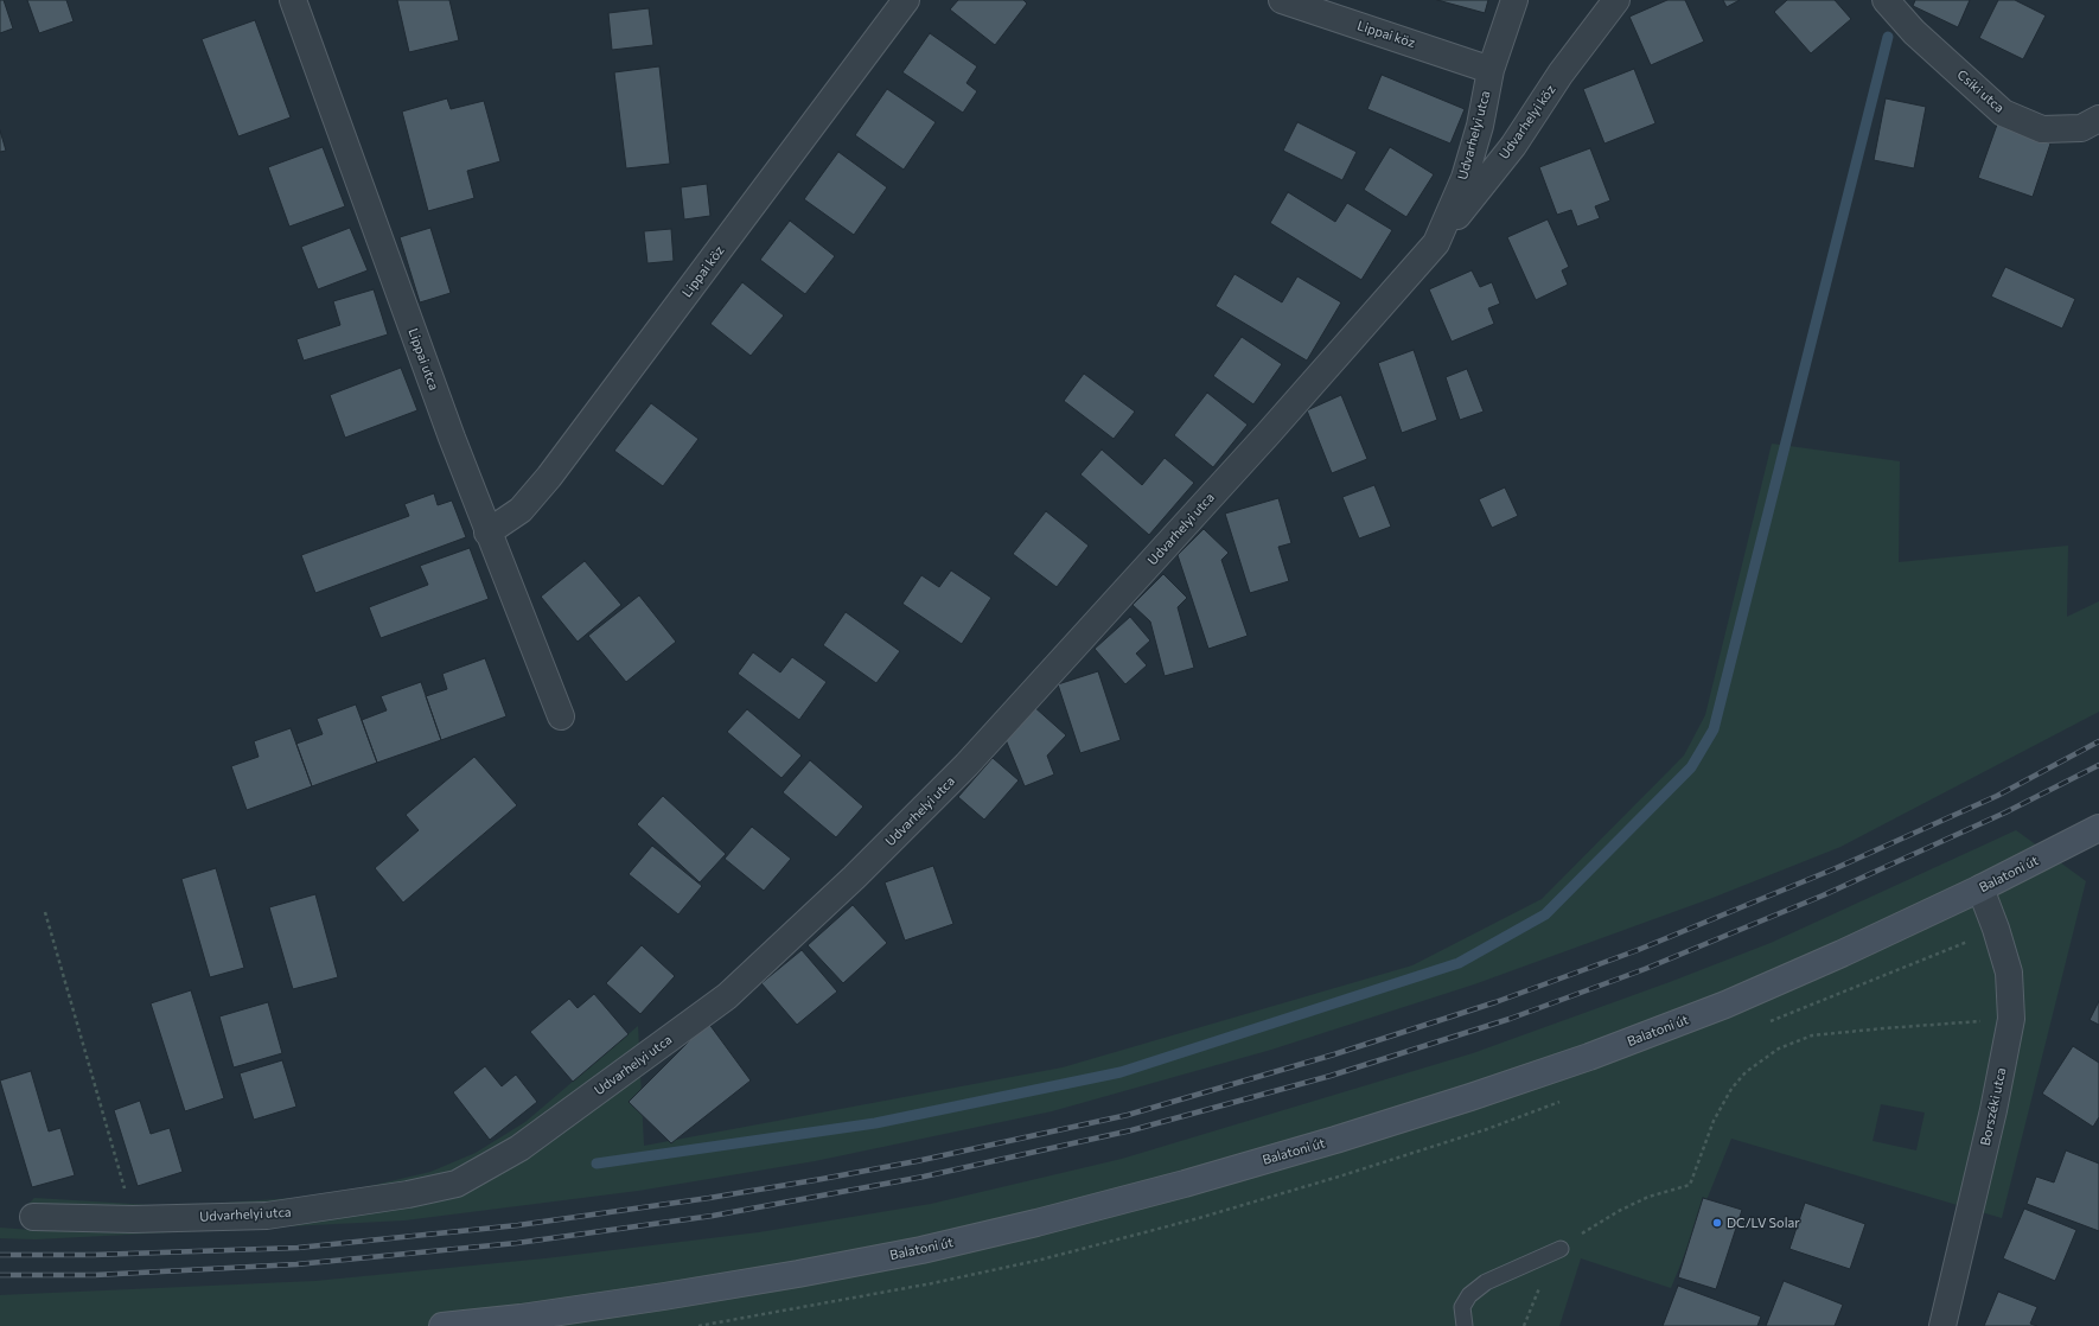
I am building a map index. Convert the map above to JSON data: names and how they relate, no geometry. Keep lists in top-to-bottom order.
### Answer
{
  "streets": {
    "main road": ["Balatoni út"],
    "street": [
      "Lippai köz",
      "Csiki utca",
      "Udvarhelyi köz",
      "Udvarhelyi utca",
      "Lippai utca",
      "Borszéki utca"
    ]
  },
  "crossings": [
    ["Lippai köz", "Udvarhelyi utca"],
    ["Lippai köz", "Lippai utca"],
    ["Udvarhelyi köz", "Udvarhelyi utca"],
    ["Balatoni út", "Borszéki utca"]
  ],
  "places": ["DC/LV Solar"]
}
